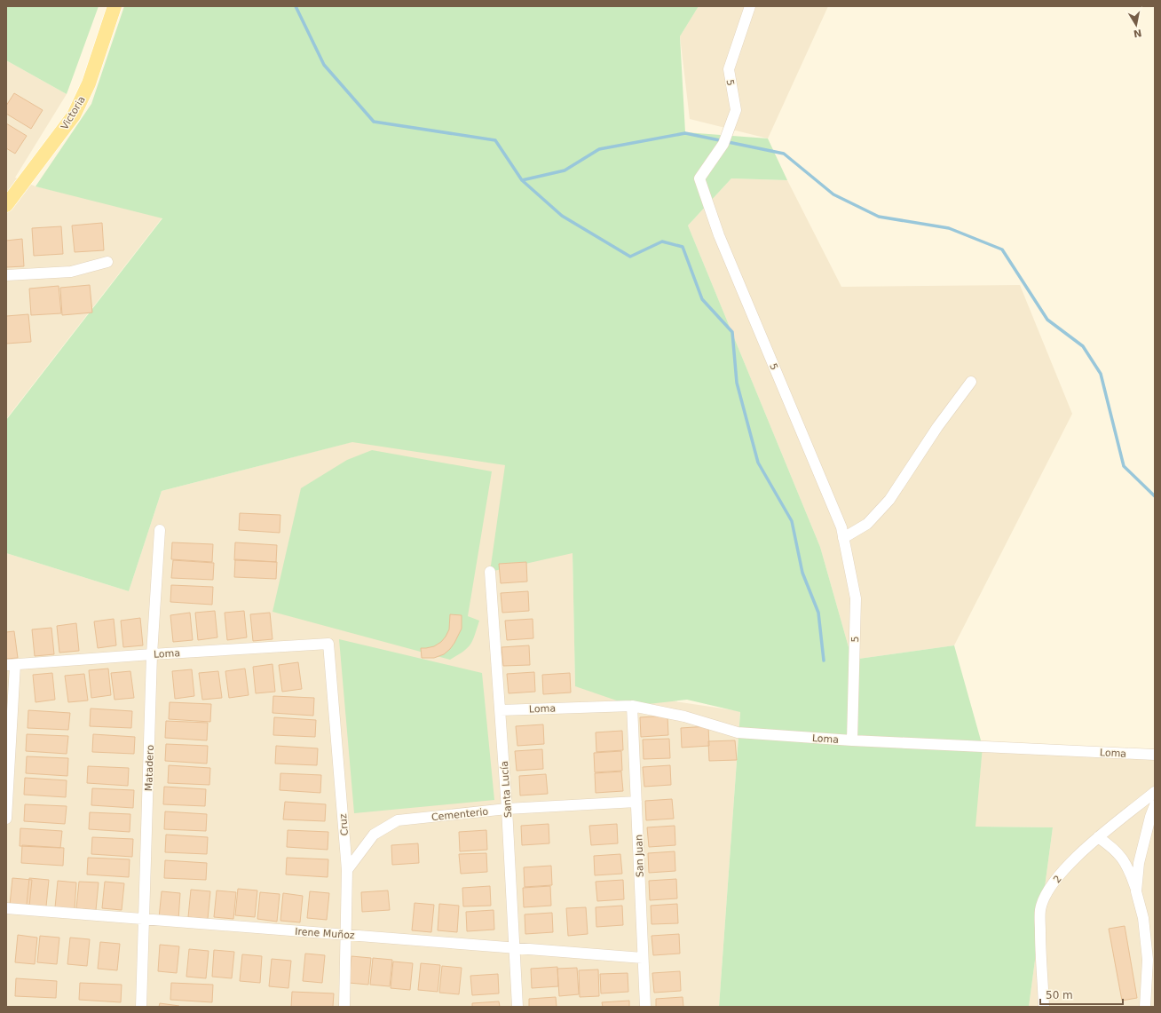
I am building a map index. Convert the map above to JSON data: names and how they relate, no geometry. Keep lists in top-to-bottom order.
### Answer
{
  "streets": {
    "main road": ["Victoria"],
    "street": [
      "5",
      "Loma",
      "Matadero",
      "Santa Lucía",
      "Cementerio",
      "Cruz",
      "San Juan",
      "2",
      "Irene Muñoz"
    ]
  },
  "crossings": [
    ["5", "Loma"],
    ["Loma", "Matadero"],
    ["Loma", "Santa Lucía"],
    ["Loma", "Cruz"],
    ["Loma", "San Juan"],
    ["Matadero", "Irene Muñoz"],
    ["Santa Lucía", "Cementerio"],
    ["Santa Lucía", "Irene Muñoz"],
    ["Cementerio", "Cruz"],
    ["Cementerio", "San Juan"],
    ["Cruz", "Irene Muñoz"],
    ["San Juan", "Irene Muñoz"]
  ],
  "scale_bar": "50 m",
  "north": "bottom"
}
